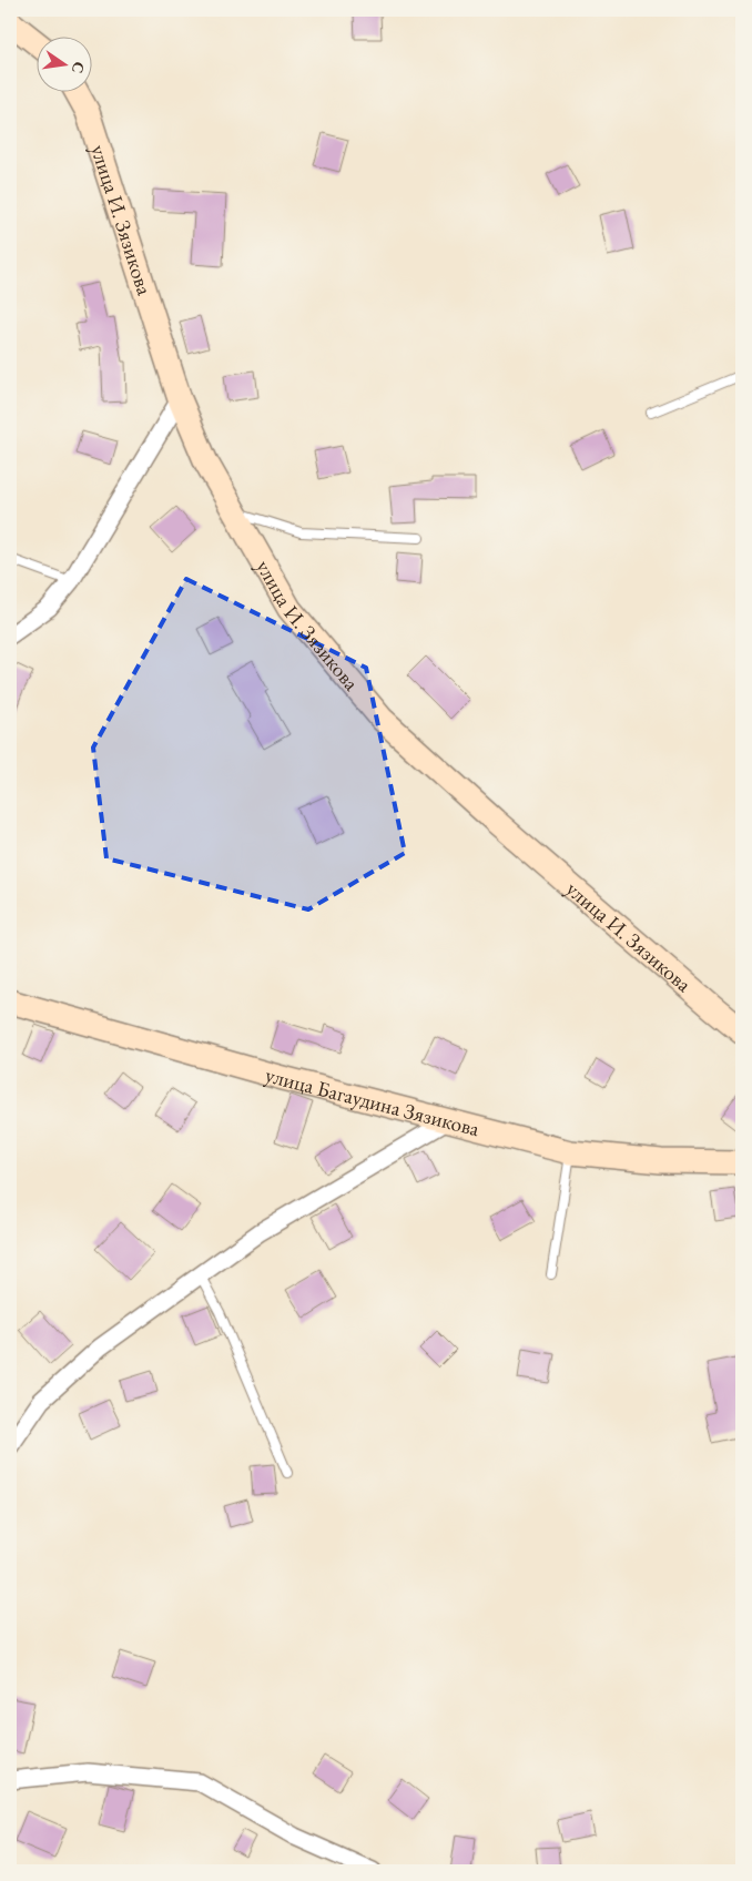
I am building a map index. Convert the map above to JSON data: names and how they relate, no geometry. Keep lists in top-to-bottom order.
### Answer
{
  "streets": {
    "main road": ["улица И. Зязикова", "улица Багаудина Зязикова"]
  },
  "north": "right"
}
